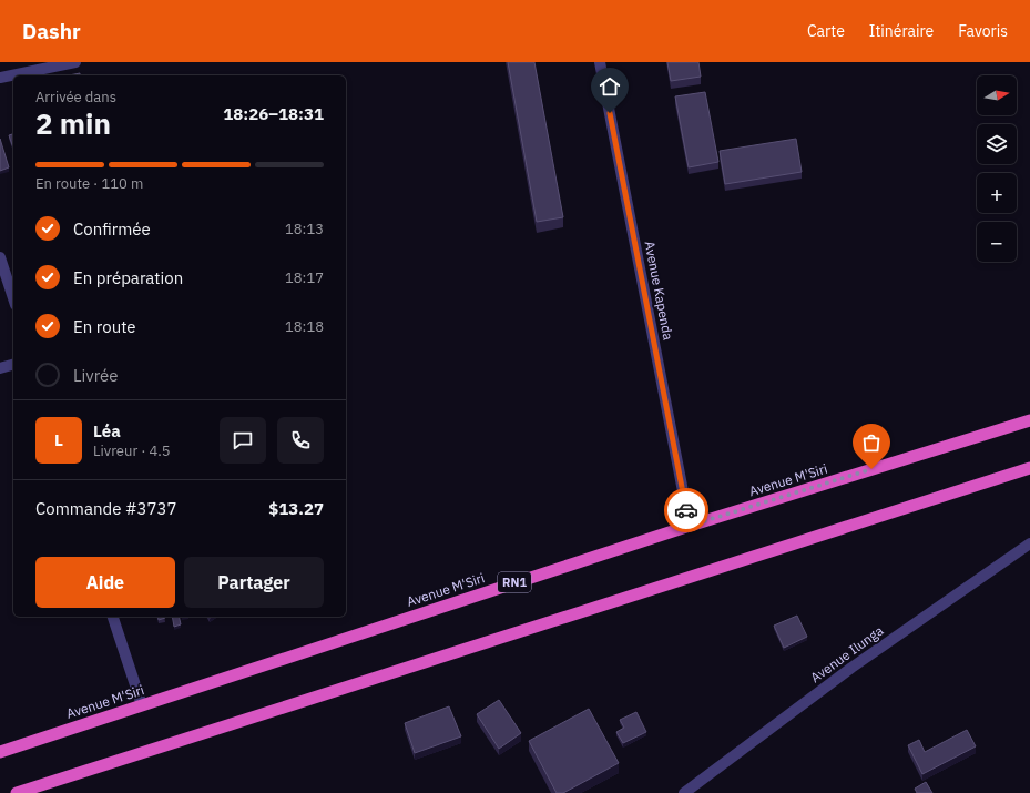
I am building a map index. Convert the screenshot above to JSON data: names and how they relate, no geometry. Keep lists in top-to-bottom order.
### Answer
{
  "streets": {
    "highway": ["Avenue M'Siri", "RN1"],
    "street": ["Avenue Kapenda", "Avenue Ilunga"]
  },
  "crossings": [
    ["Avenue Kapenda", "Avenue M'Siri"]
  ],
  "north": "right",
  "page": {
    "header": "Dashr",
    "nav": ["Carte", "Itinéraire", "Favoris"],
    "map_buttons": ["+", "−"],
    "heading": ["2 min", "Arrivée dans", "18:26–18:31"],
    "panel": [
      "Léa",
      "Livreur · 4.5",
      "Commande #3737",
      "$13.27"
    ],
    "bar": "En route · 110 m",
    "list": [
      ["Confirmée", "18:13"],
      ["En préparation", "18:17"],
      ["En route", "18:18"],
      "Livrée"
    ],
    "round": "L",
    "buttons": ["Aide", "Partager"]
  }
}
